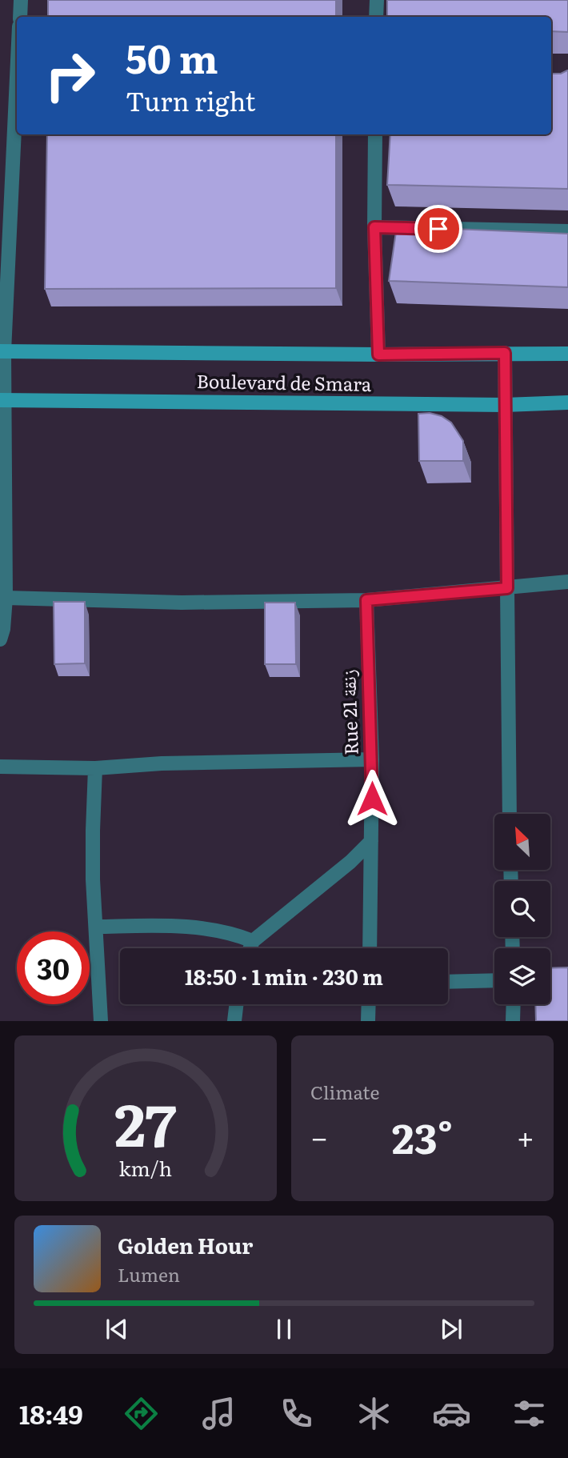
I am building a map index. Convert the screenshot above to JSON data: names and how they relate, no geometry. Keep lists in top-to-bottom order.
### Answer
{
  "streets": {
    "street": ["Boulevard de Smara", "Rue 21 زنقة"]
  },
  "north": "top left",
  "page": {
    "turn": ["50 m", "Turn right"],
    "limit": "30",
    "trip": "18:50 · 1 min · 230 m",
    "tile": "Climate",
    "heat": ["−", "23°", "+"],
    "song": ["Golden Hour", "Lumen"],
    "tabs": "18:49",
    "gauge": ["27", "km/h"]
  }
}
